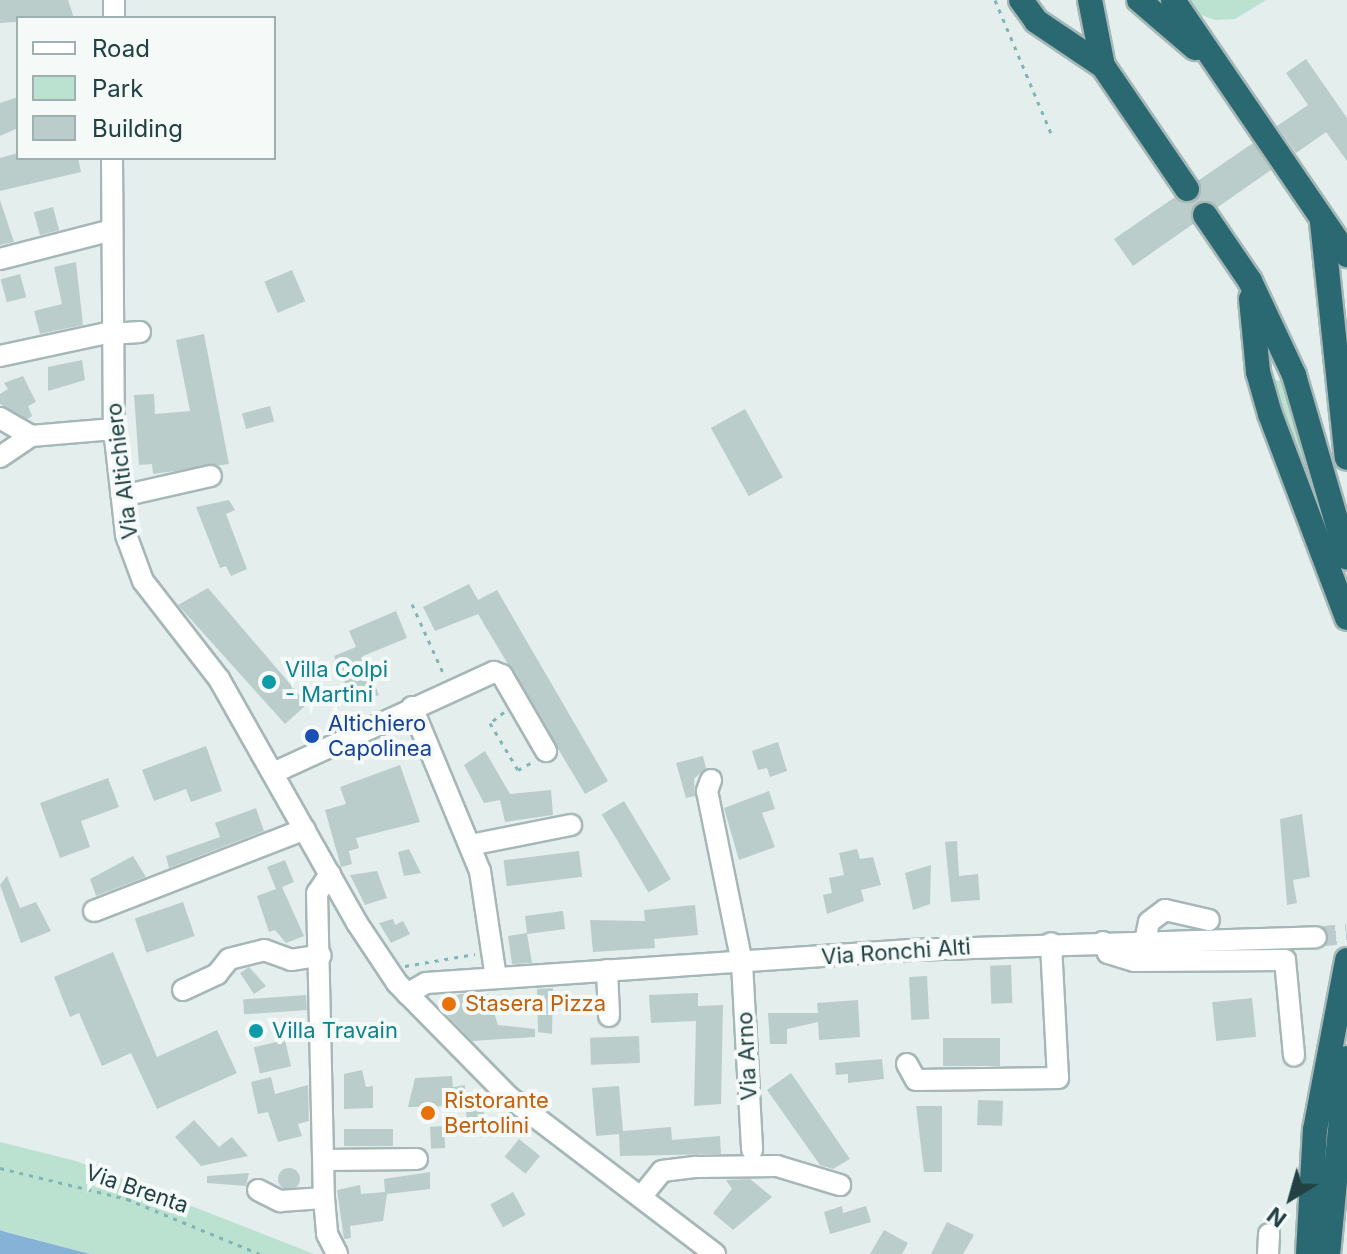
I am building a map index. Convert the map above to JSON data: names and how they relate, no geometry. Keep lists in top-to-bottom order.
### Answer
{
  "streets": {
    "street": ["Via Altichiero", "Via Ronchi Alti", "Via Arno"],
    "path": ["Via Brenta"]
  },
  "crossings": [
    ["Via Altichiero", "Via Ronchi Alti"],
    ["Via Ronchi Alti", "Via Arno"]
  ],
  "places": [
    "Villa Colpi - Martini",
    "Altichiero Capolinea",
    "Stasera Pizza",
    "Villa Travain",
    "Ristorante Bertolini"
  ],
  "legend": ["Road", "Park", "Building"],
  "north": "bottom left"
}
